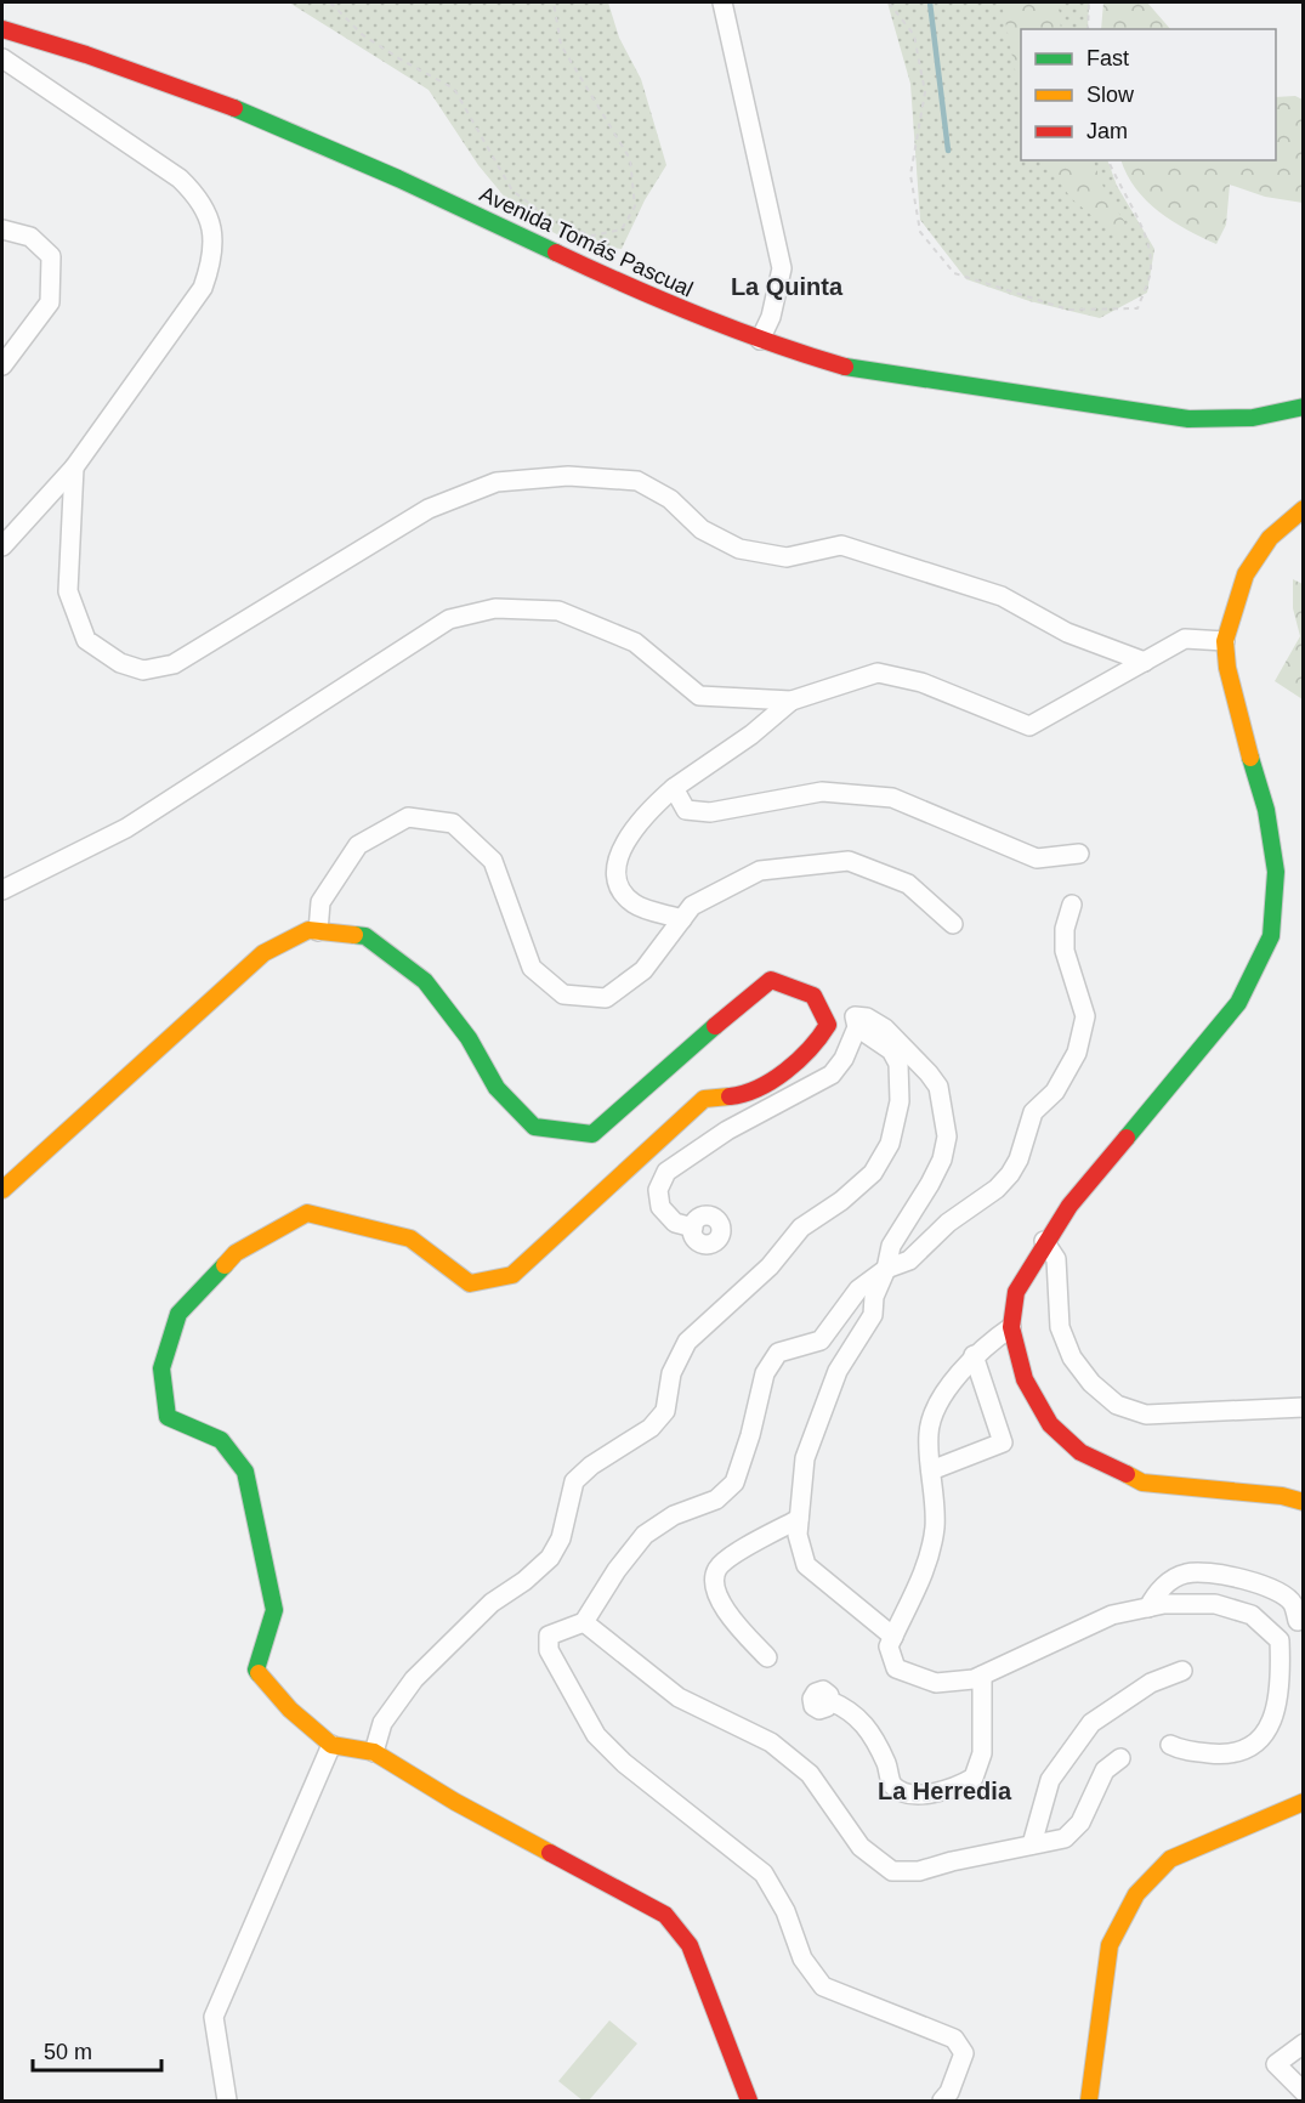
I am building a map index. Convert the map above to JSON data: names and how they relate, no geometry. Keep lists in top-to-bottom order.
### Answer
{
  "streets": {
    "street": ["Avenida Tomás Pascual"]
  },
  "districts": ["La Quinta", "La Herredia"],
  "legend": ["Fast", "Slow", "Jam"],
  "scale_bar": "50 m"
}
